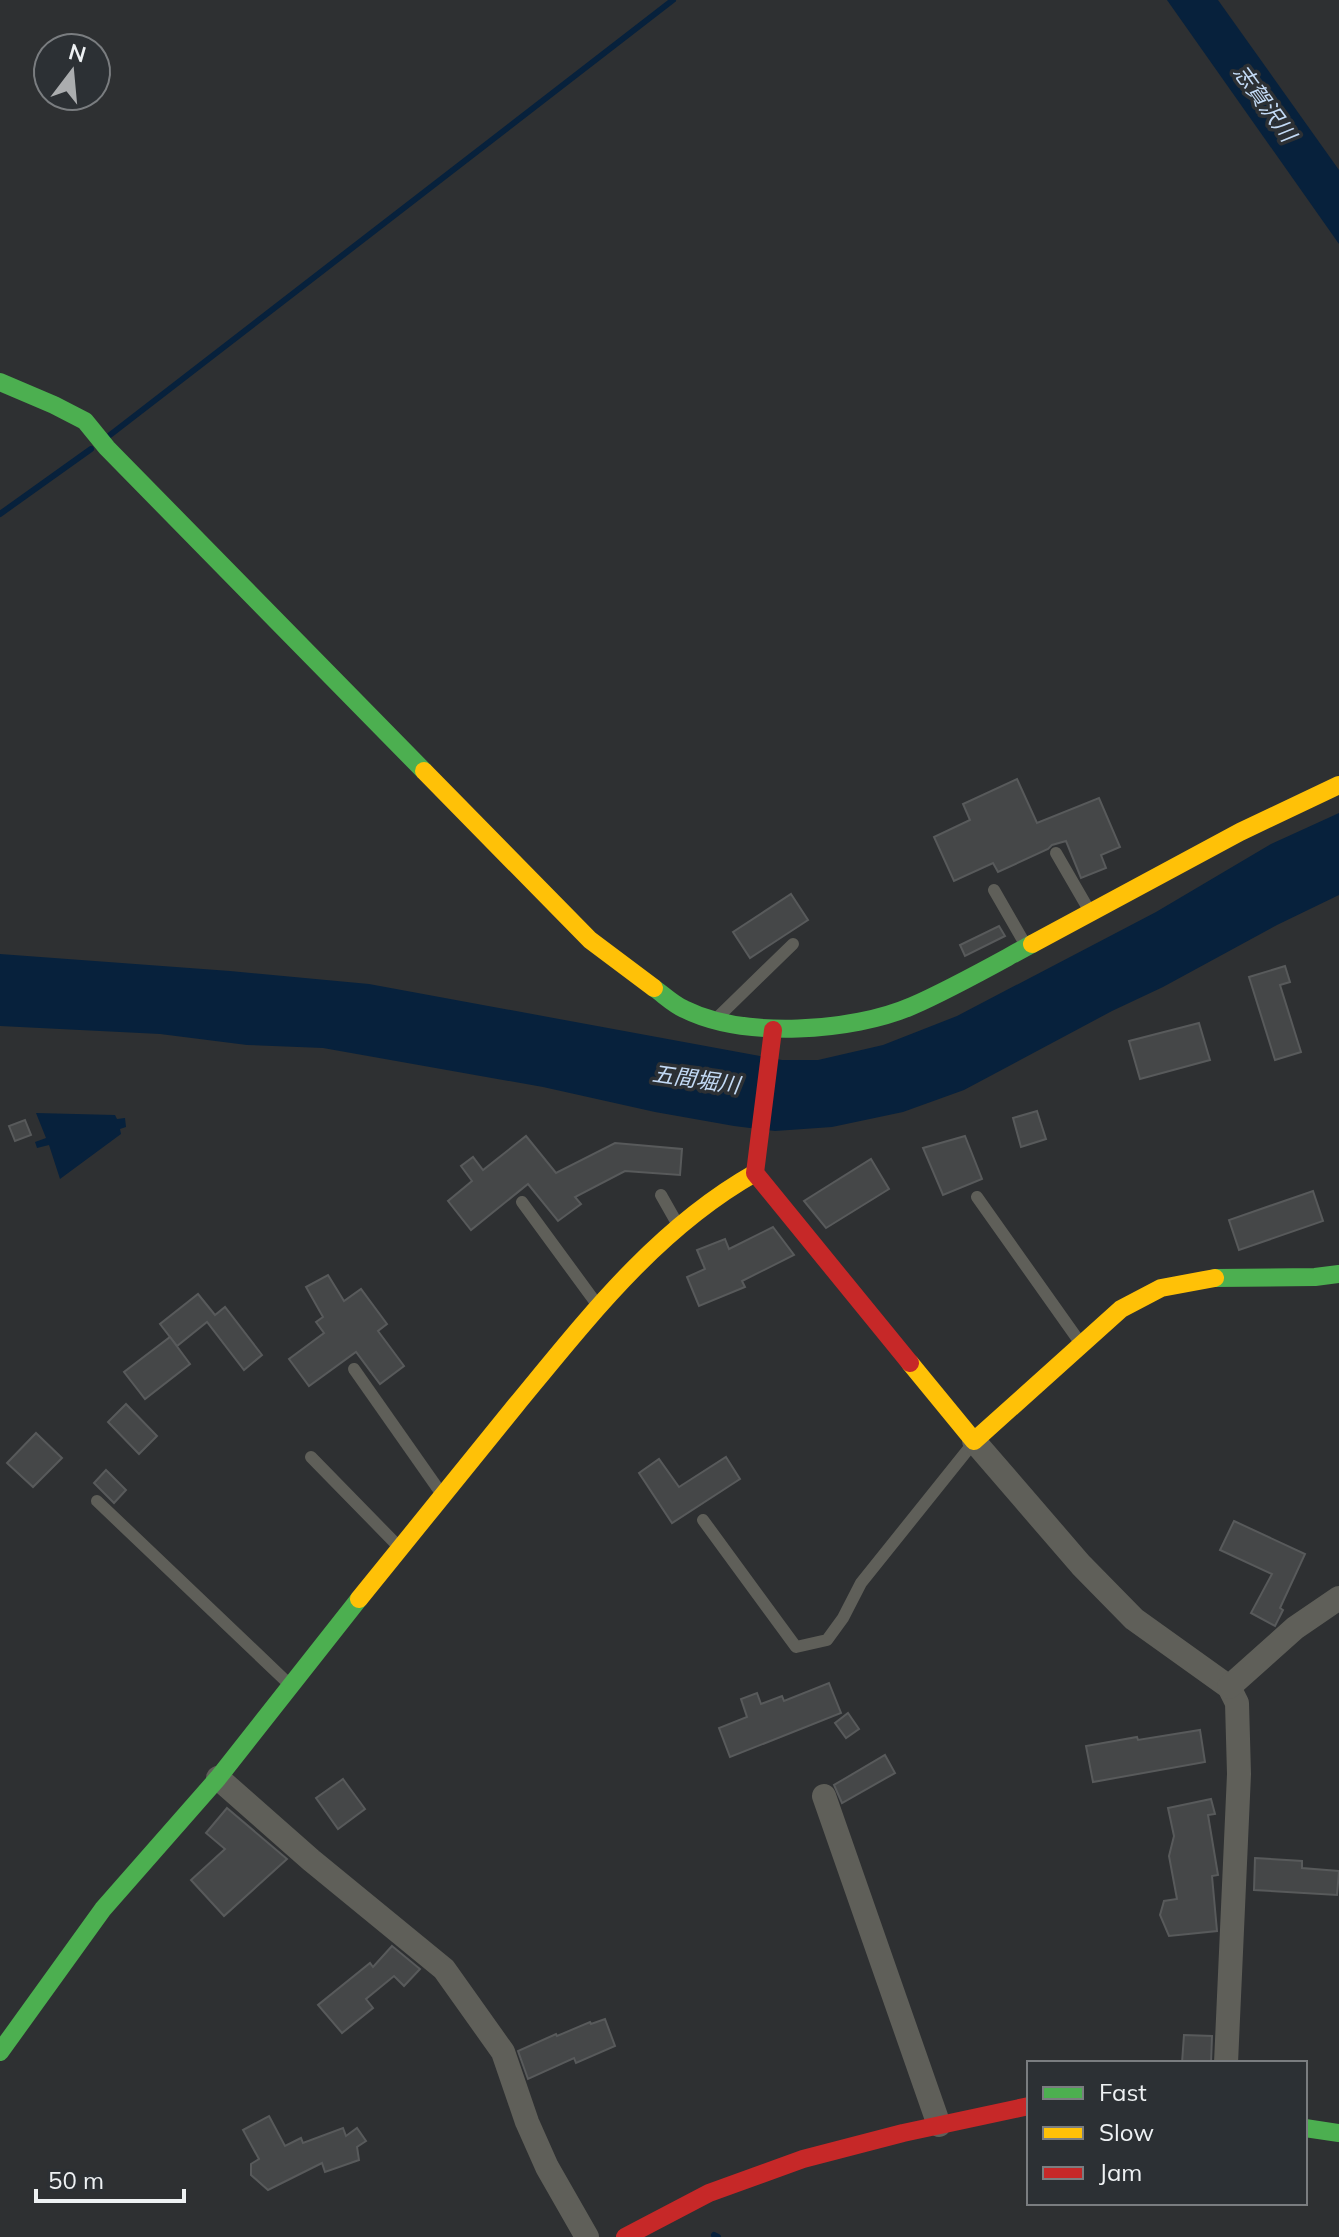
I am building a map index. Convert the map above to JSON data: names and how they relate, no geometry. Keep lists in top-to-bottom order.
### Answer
{
  "water": ["志賀沢川", "五間堀川"],
  "legend": ["Fast", "Slow", "Jam"],
  "scale_bar": "50 m",
  "north": "top"
}
